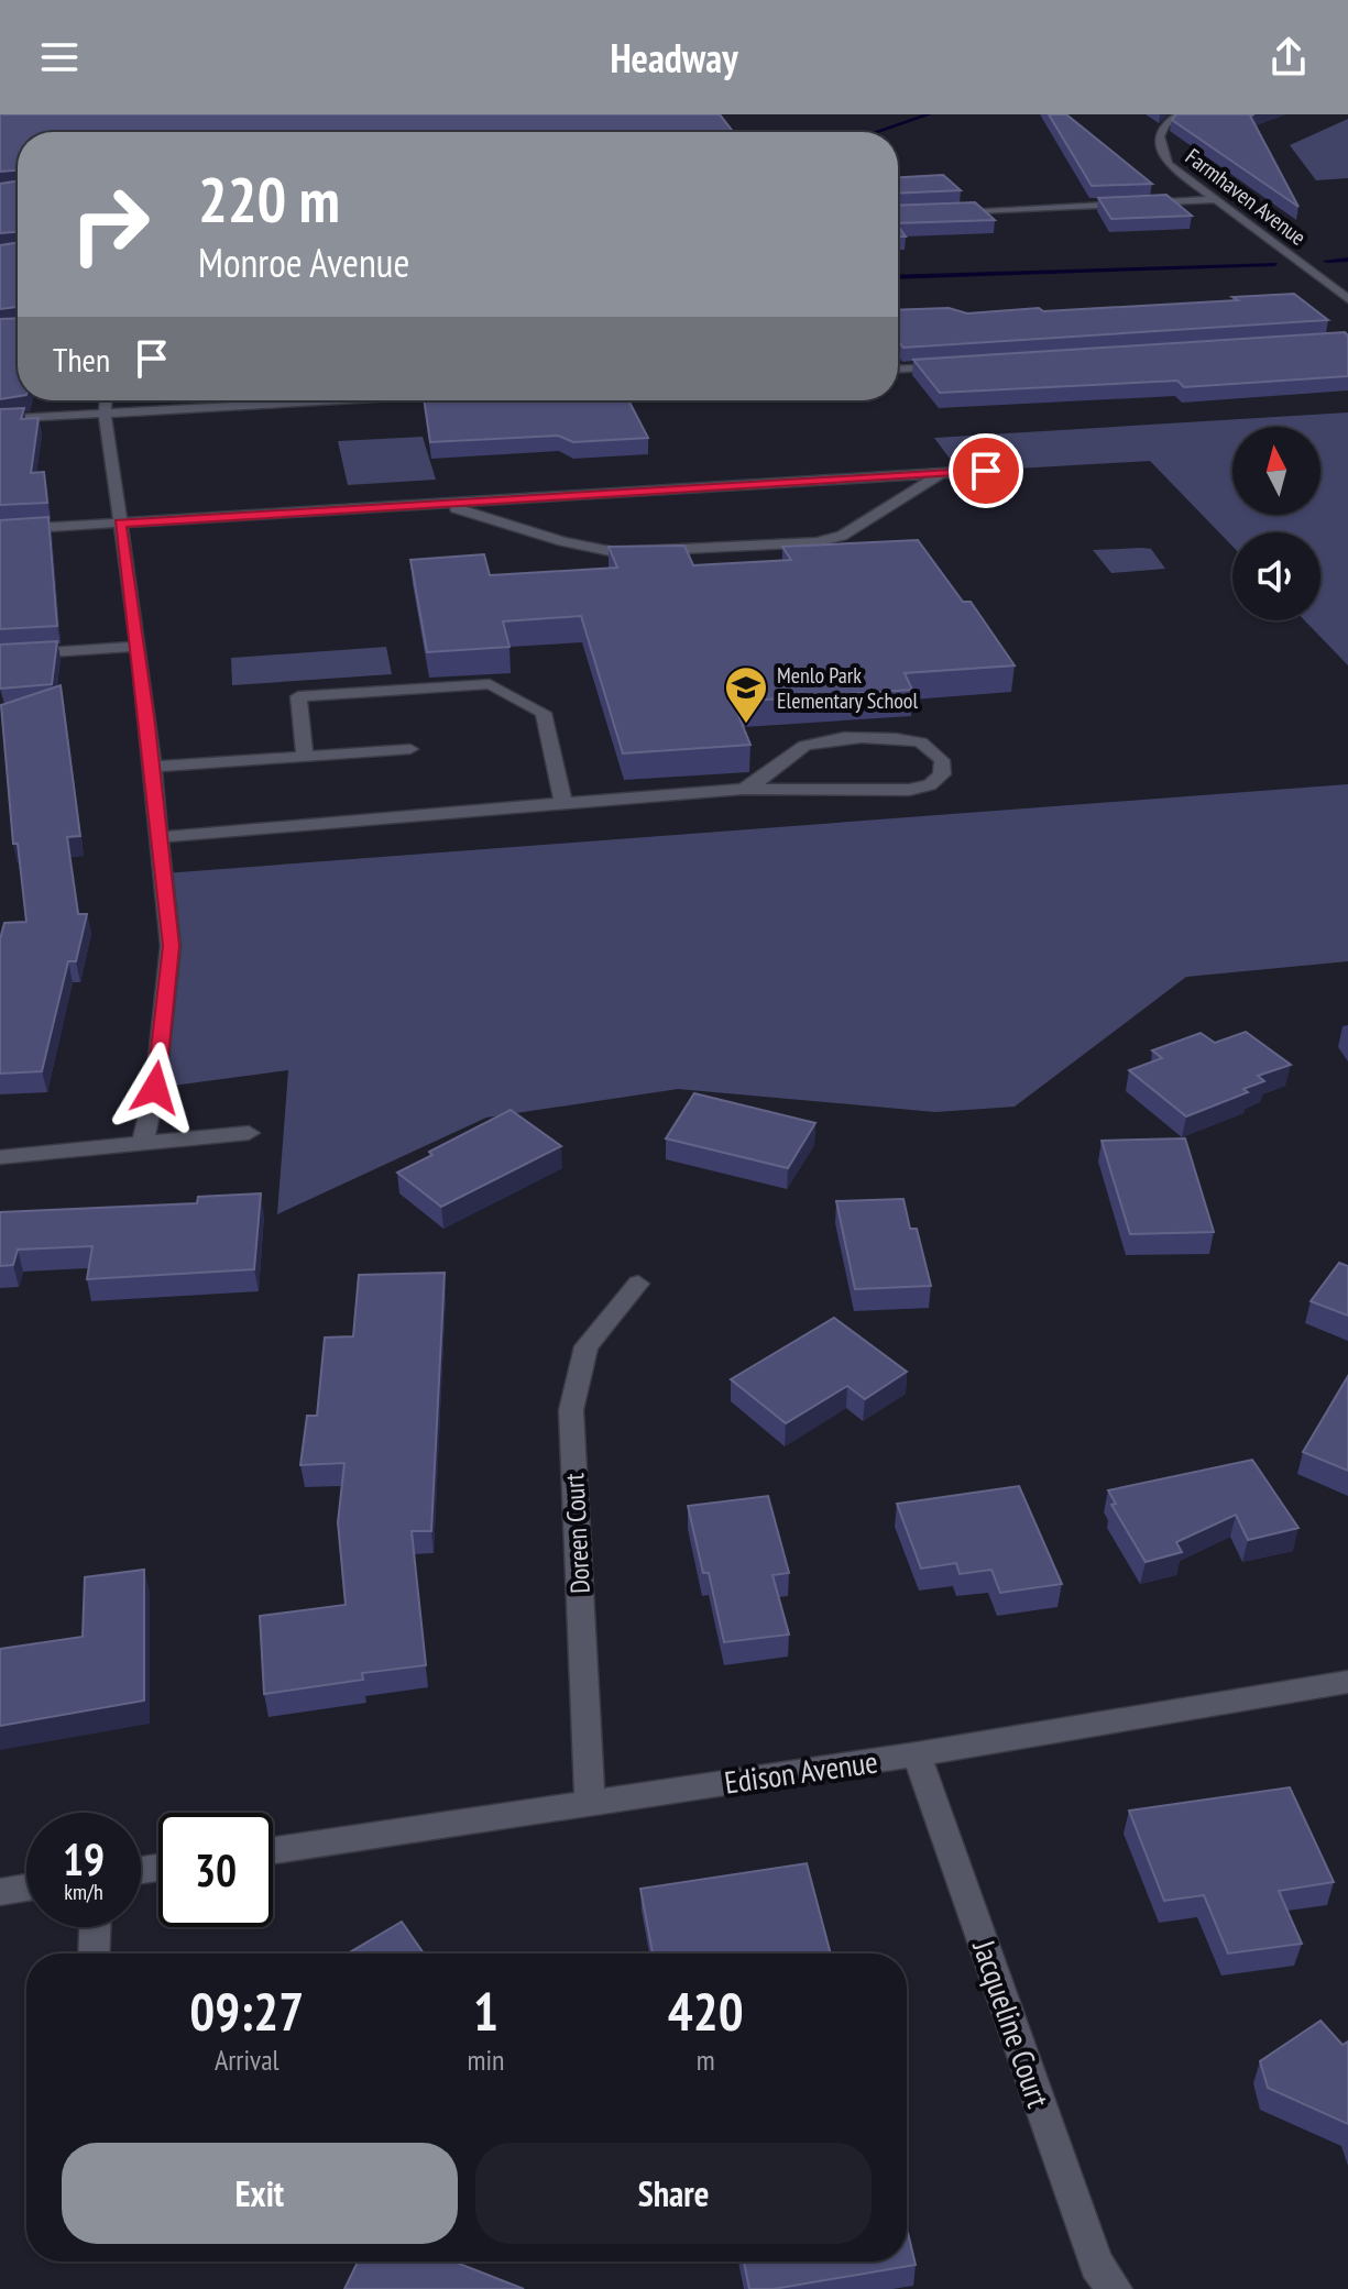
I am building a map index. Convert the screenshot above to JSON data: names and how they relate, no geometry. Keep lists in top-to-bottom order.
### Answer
{
  "streets": {
    "street": [
      "Farmhaven Avenue",
      "Doreen Court",
      "Edison Avenue",
      "Jacqueline Court"
    ]
  },
  "crossings": [
    ["Doreen Court", "Edison Avenue"],
    ["Edison Avenue", "Jacqueline Court"]
  ],
  "places": {
    "school or university": ["Menlo Park Elementary School"]
  },
  "north": "top",
  "page": {
    "header": "Headway",
    "turn": ["220 m", "Monroe Avenue"],
    "then": "Then",
    "speed": "19 km/h",
    "limit": "30",
    "eta": [
      "09:27",
      "Arrival",
      "1",
      "min",
      "420",
      "m"
    ],
    "buttons": ["Exit", "Share"]
  }
}
